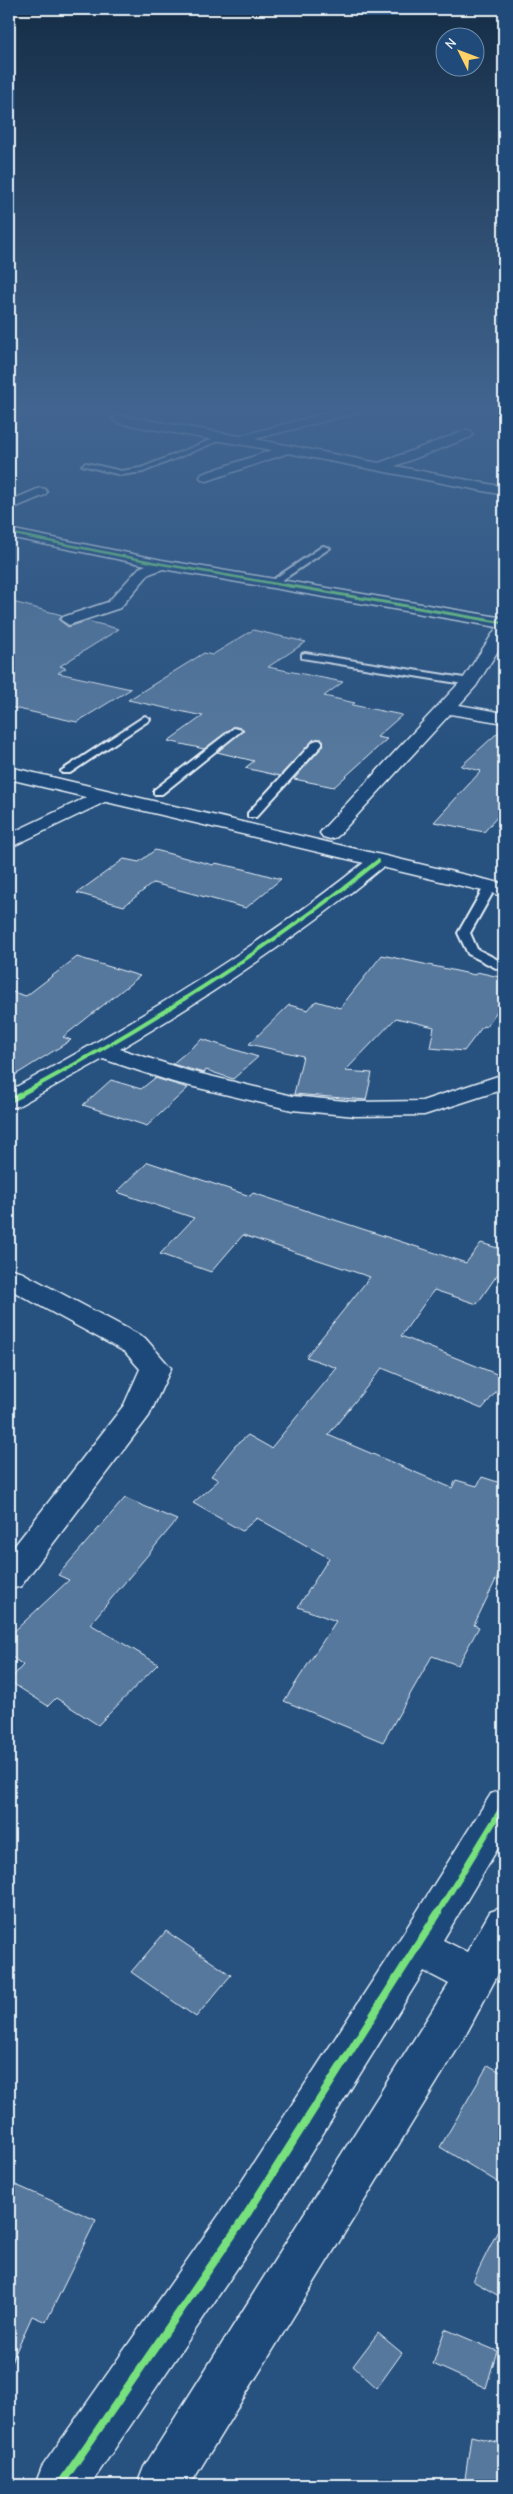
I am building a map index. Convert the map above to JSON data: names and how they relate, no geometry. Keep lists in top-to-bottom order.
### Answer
{
  "north": "top left"
}
